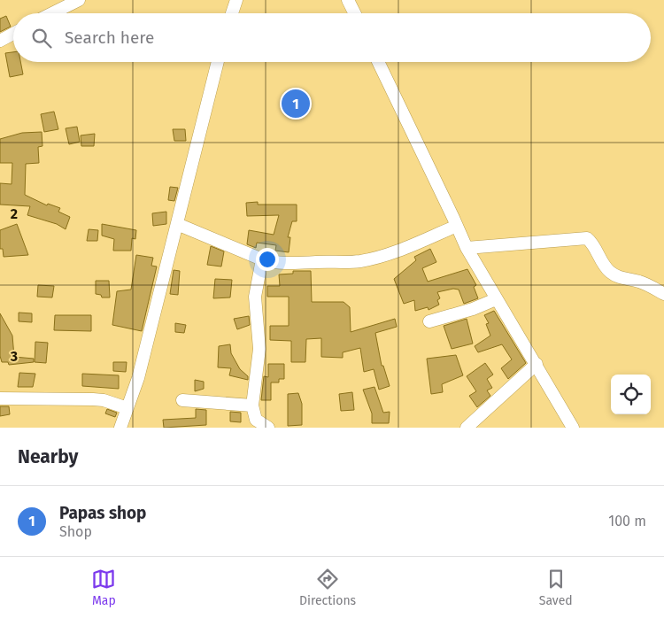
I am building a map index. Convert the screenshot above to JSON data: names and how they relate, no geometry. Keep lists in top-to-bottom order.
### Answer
{
  "page": {
    "search": "Search here",
    "pins": "1",
    "heading": "Nearby",
    "list": [
      {
        "mark": "1",
        "name": "Papas shop",
        "note": "Shop",
        "value": "100 m"
      }
    ],
    "nav": ["Map", "Directions", "Saved"]
  },
  "grid": {
    "rows": ["2", "3"]
  }
}
